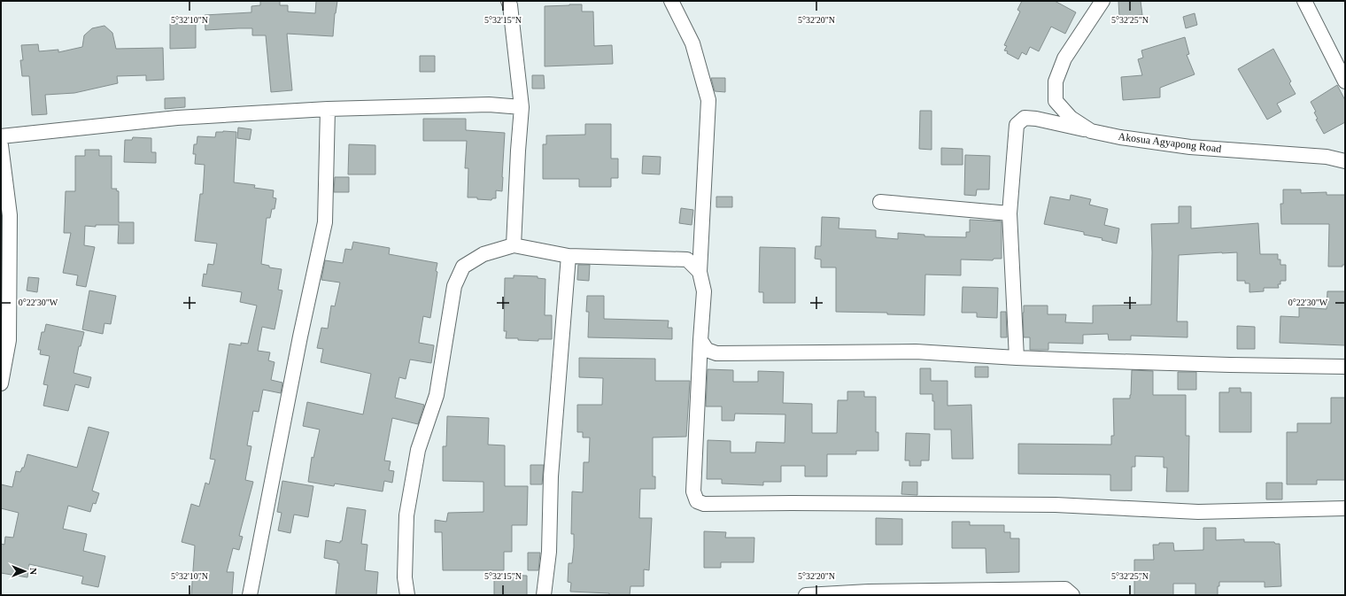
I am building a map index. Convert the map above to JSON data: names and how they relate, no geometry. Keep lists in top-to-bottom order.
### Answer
{
  "streets": {
    "street": ["Akosua Agyapong Road"]
  },
  "north": "right",
  "coordinates": [
    "5°32'10\"N",
    "5°32'15\"N",
    "5°32'20\"N",
    "5°32'25\"N",
    "0°22'30\"W"
  ]
}
